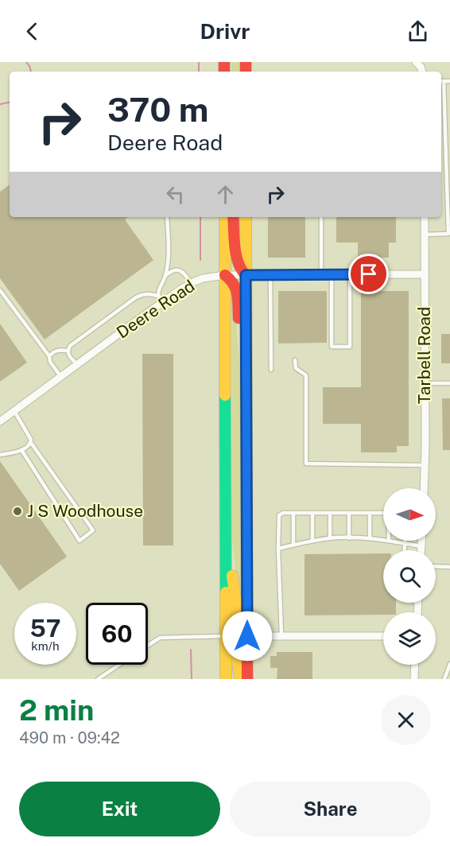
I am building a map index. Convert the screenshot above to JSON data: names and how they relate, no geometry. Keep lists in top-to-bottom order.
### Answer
{
  "streets": {
    "street": ["Deere Road", "Tarbell Road"]
  },
  "crossings": [
    ["Deere Road", "Tarbell Road"]
  ],
  "places": ["J S Woodhouse"],
  "north": "right",
  "page": {
    "header": "Drivr",
    "turn": ["370 m", "Deere Road"],
    "speed": "57 km/h",
    "limit": "60",
    "heading": ["2 min", "490 m · 09:42"],
    "buttons": ["Exit", "Share"]
  }
}
